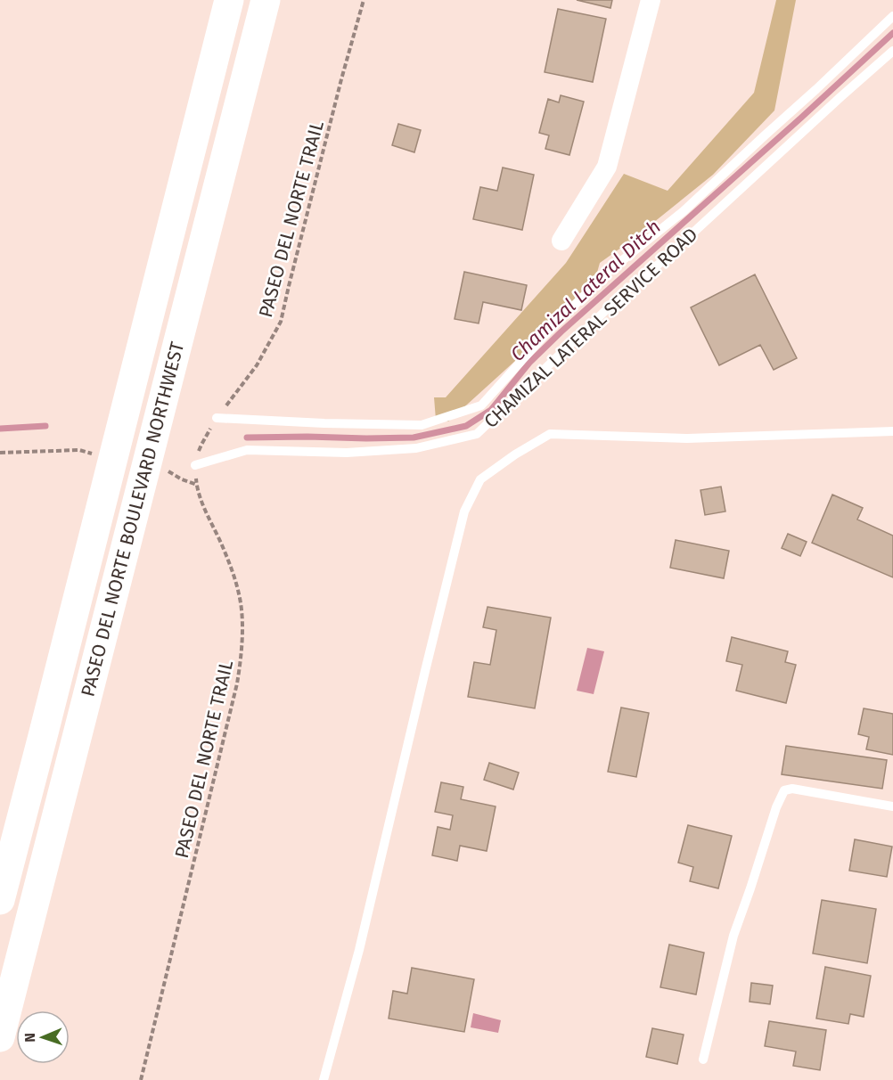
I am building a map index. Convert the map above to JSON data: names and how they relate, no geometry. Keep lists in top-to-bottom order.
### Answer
{
  "streets": {
    "highway": ["PASEO DEL NORTE BOULEVARD NORTHWEST"],
    "lane": ["CHAMIZAL LATERAL SERVICE ROAD"],
    "path": ["PASEO DEL NORTE TRAIL"]
  },
  "crossings": [
    ["PASEO DEL NORTE TRAIL", "CHAMIZAL LATERAL SERVICE ROAD"]
  ],
  "water": ["Chamizal Lateral Ditch"],
  "north": "left"
}
